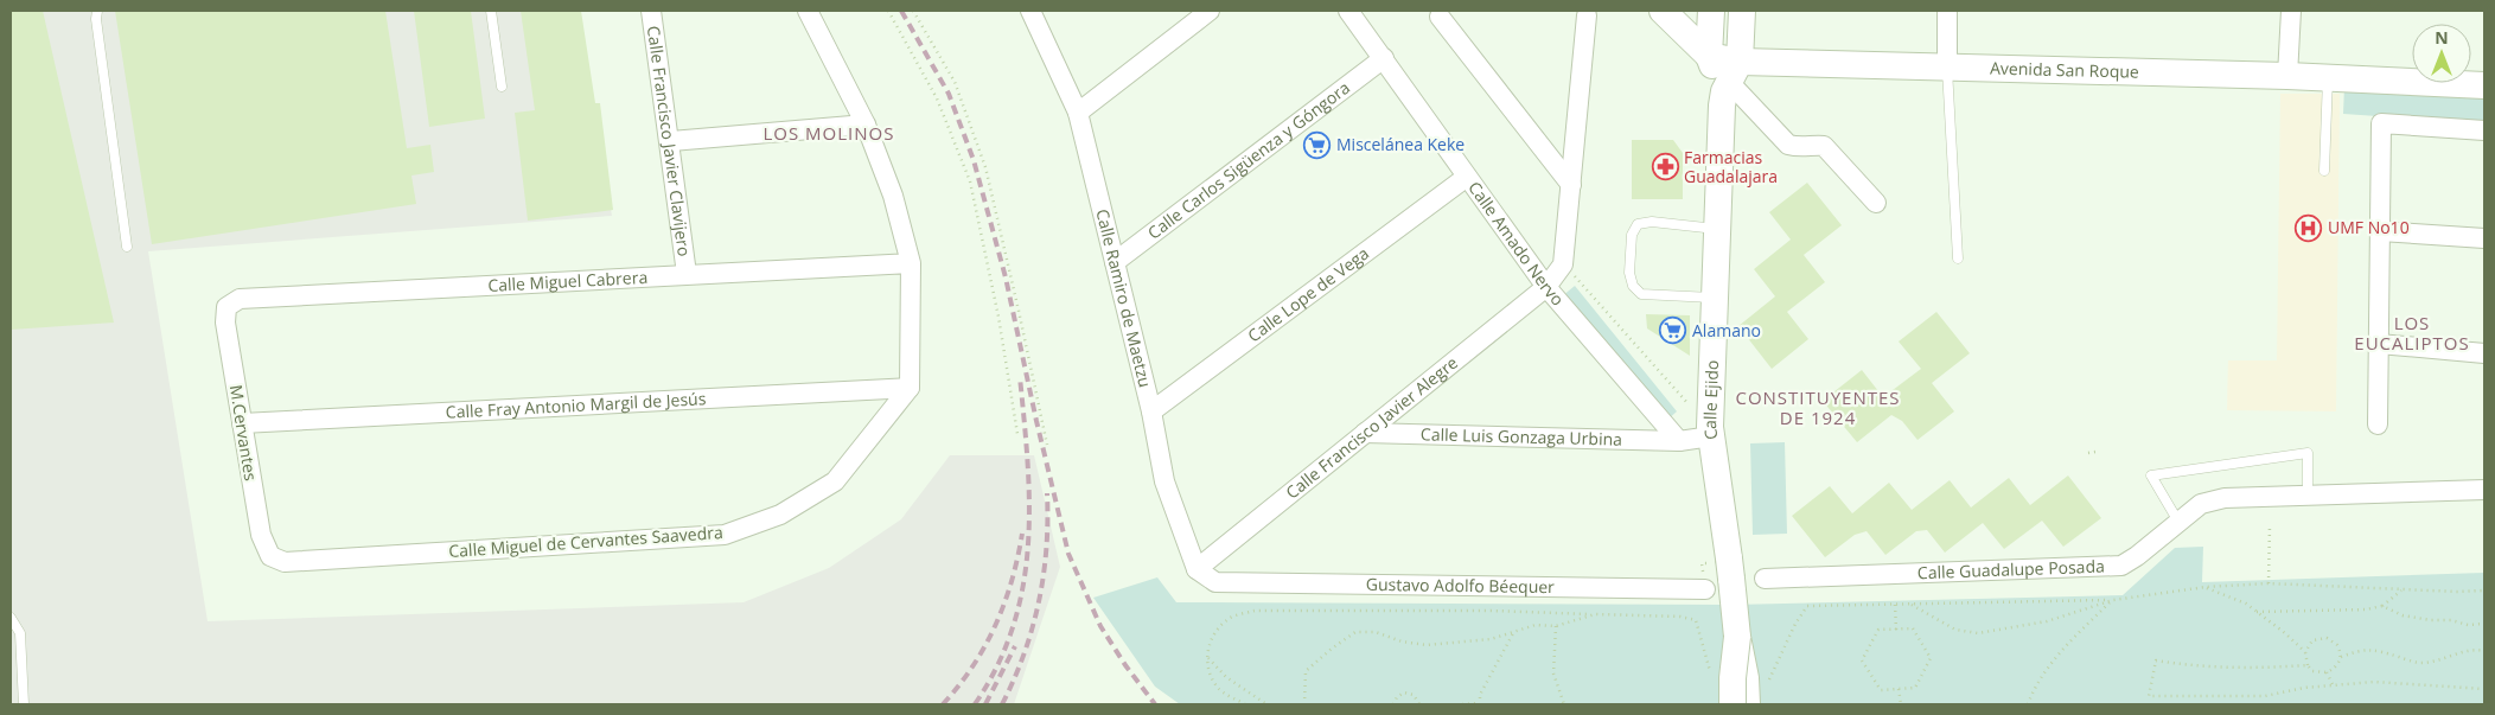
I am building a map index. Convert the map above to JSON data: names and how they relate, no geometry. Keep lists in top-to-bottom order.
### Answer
{
  "streets": {
    "street": [
      "Avenida San Roque",
      "Calle Francisco Javier Clavijero",
      "Calle Carlos Sigüenza y Góngora",
      "Calle Amado Nervo",
      "Calle Miguel Cabrera",
      "Calle Lope de Vega",
      "Calle Ramiro de Maetzu",
      "Calle Ejido",
      "Calle Fray Antonio Margil de Jesús",
      "Calle Francisco Javier Alegre",
      "M.Cervantes",
      "Calle Luis Gonzaga Urbina",
      "Calle Miguel de Cervantes Saavedra",
      "Calle Guadalupe Posada",
      "Gustavo Adolfo Béequer"
    ]
  },
  "crossings": [
    ["Avenida San Roque", "Calle Ejido"],
    ["Calle Francisco Javier Clavijero", "Calle Miguel Cabrera"],
    ["Calle Carlos Sigüenza y Góngora", "Calle Amado Nervo"],
    ["Calle Carlos Sigüenza y Góngora", "Calle Ramiro de Maetzu"],
    ["Calle Amado Nervo", "Calle Lope de Vega"],
    ["Calle Amado Nervo", "Calle Francisco Javier Alegre"],
    ["Calle Amado Nervo", "Calle Luis Gonzaga Urbina"],
    ["Calle Miguel Cabrera", "M.Cervantes"],
    ["Calle Lope de Vega", "Calle Ramiro de Maetzu"],
    ["Calle Ramiro de Maetzu", "Calle Francisco Javier Alegre"],
    ["Calle Ramiro de Maetzu", "Gustavo Adolfo Béequer"],
    ["Calle Fray Antonio Margil de Jesús", "M.Cervantes"],
    ["Calle Fray Antonio Margil de Jesús", "Calle Miguel de Cervantes Saavedra"],
    ["Calle Francisco Javier Alegre", "Calle Luis Gonzaga Urbina"],
    ["Calle Francisco Javier Alegre", "Gustavo Adolfo Béequer"],
    ["M.Cervantes", "Calle Miguel de Cervantes Saavedra"]
  ],
  "districts": ["LOS MOLINOS", "LOS EUCALIPTOS", "CONSTITUYENTES DE 1924"],
  "places": {
    "supermarket": ["Miscelánea Keke", "Alamano"],
    "pharmacy": ["Farmacias Guadalajara"],
    "hospital": ["UMF No10"]
  },
  "north": "top"
}
